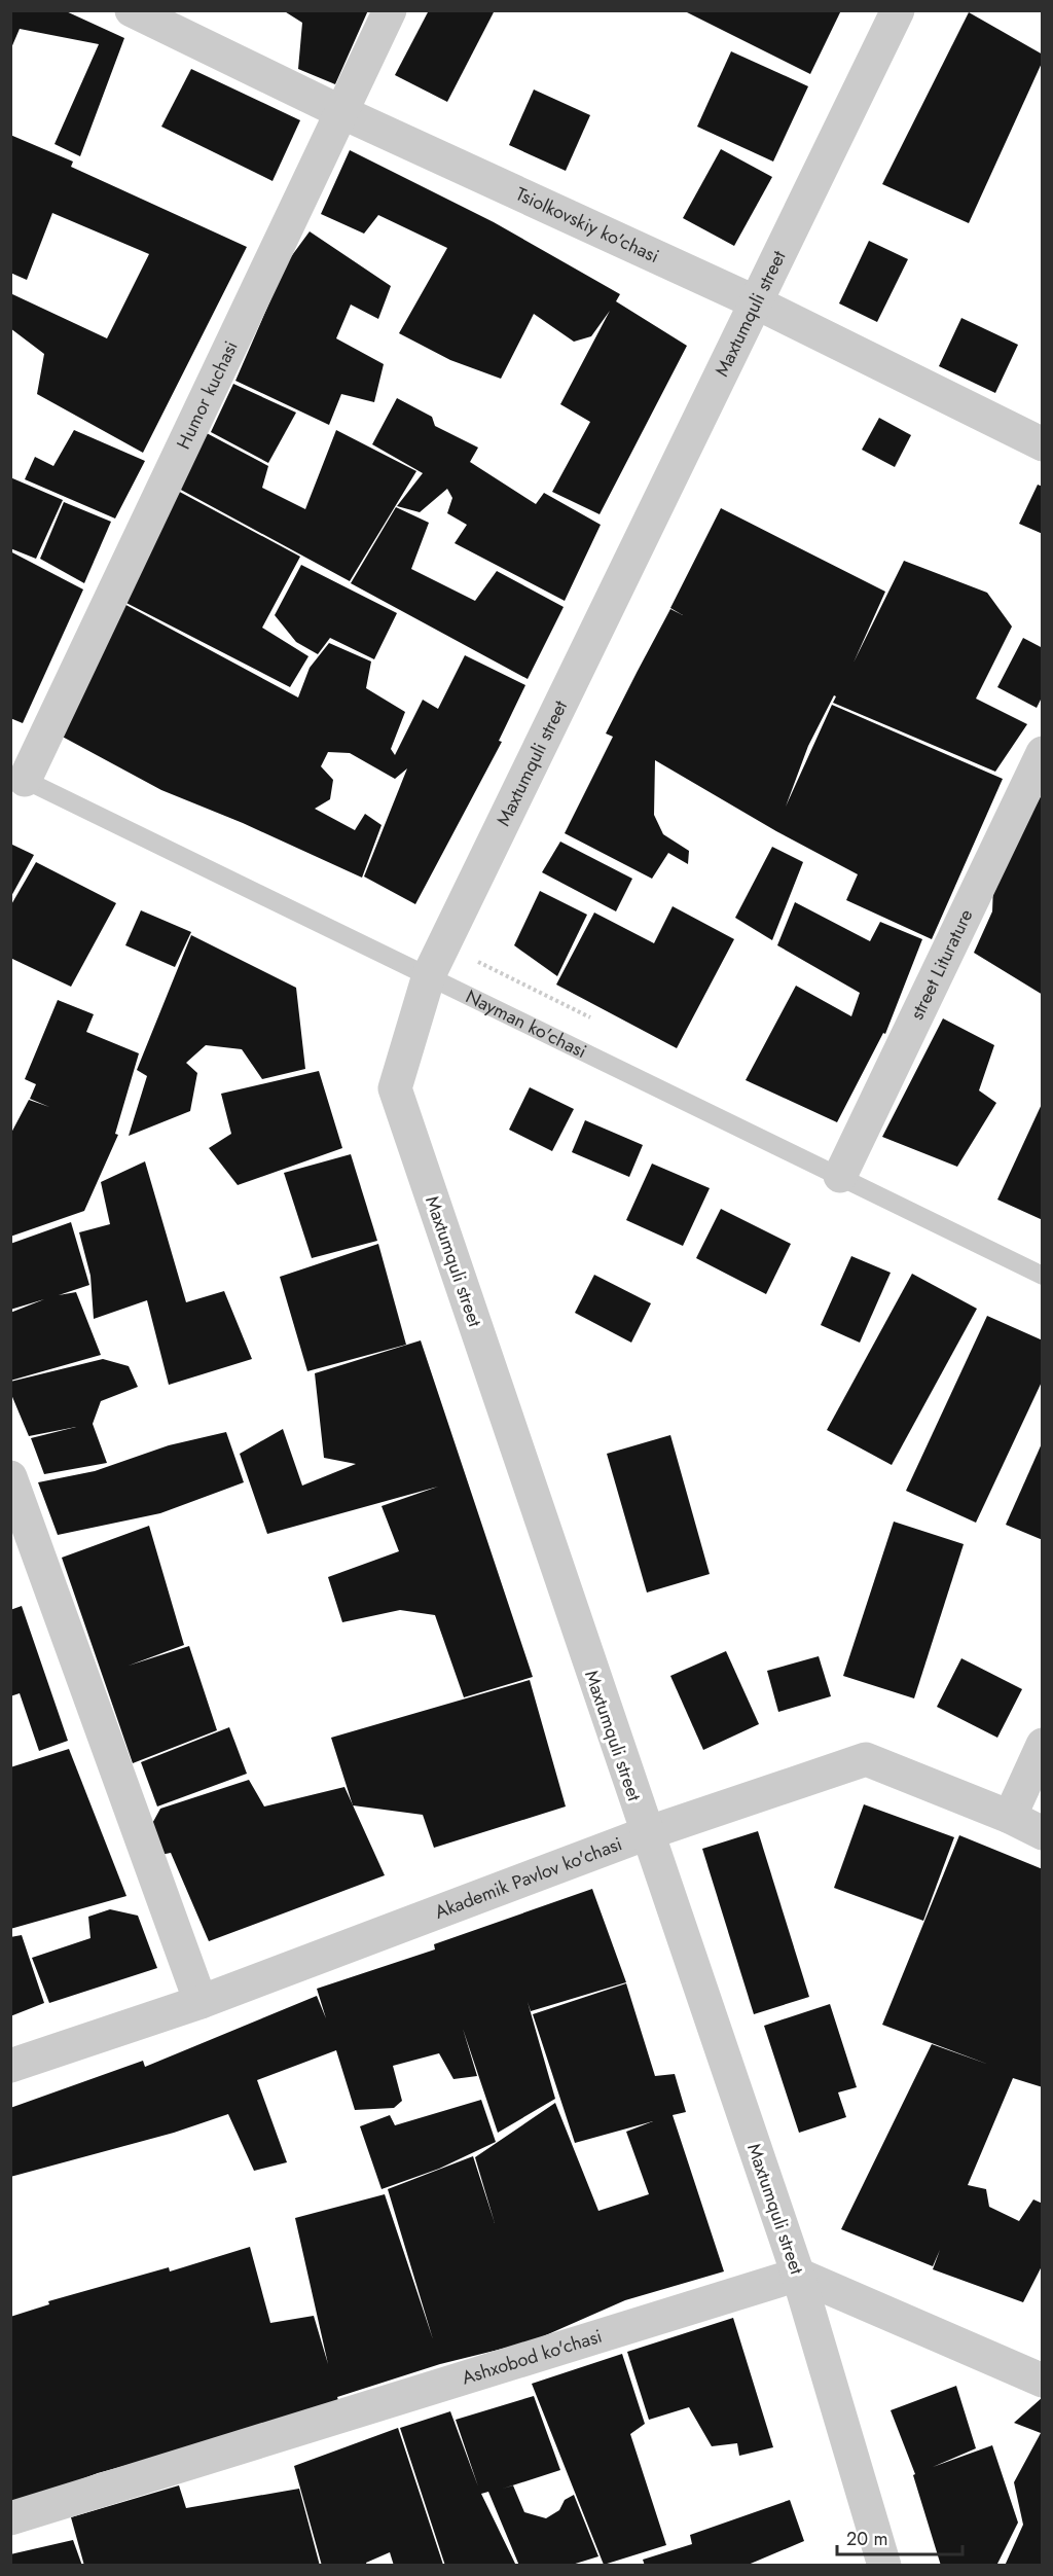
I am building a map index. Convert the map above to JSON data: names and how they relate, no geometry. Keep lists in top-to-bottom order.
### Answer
{
  "streets": {
    "street": [
      "Tsiolkovskiy ko'chasi",
      "Maxtumquli street",
      "Humor kuchasi",
      "street Liturature",
      "Akademik Pavlov ko'chasi",
      "Ashxobod ko'chasi"
    ],
    "lane": ["Nayman ko'chasi"]
  },
  "crossings": [
    ["Tsiolkovskiy ko'chasi", "Maxtumquli street"],
    ["Tsiolkovskiy ko'chasi", "Humor kuchasi"],
    ["Maxtumquli street", "Nayman ko'chasi"],
    ["Maxtumquli street", "Akademik Pavlov ko'chasi"],
    ["Maxtumquli street", "Ashxobod ko'chasi"],
    ["Humor kuchasi", "Nayman ko'chasi"],
    ["street Liturature", "Nayman ko'chasi"]
  ],
  "scale_bar": "20 m"
}
